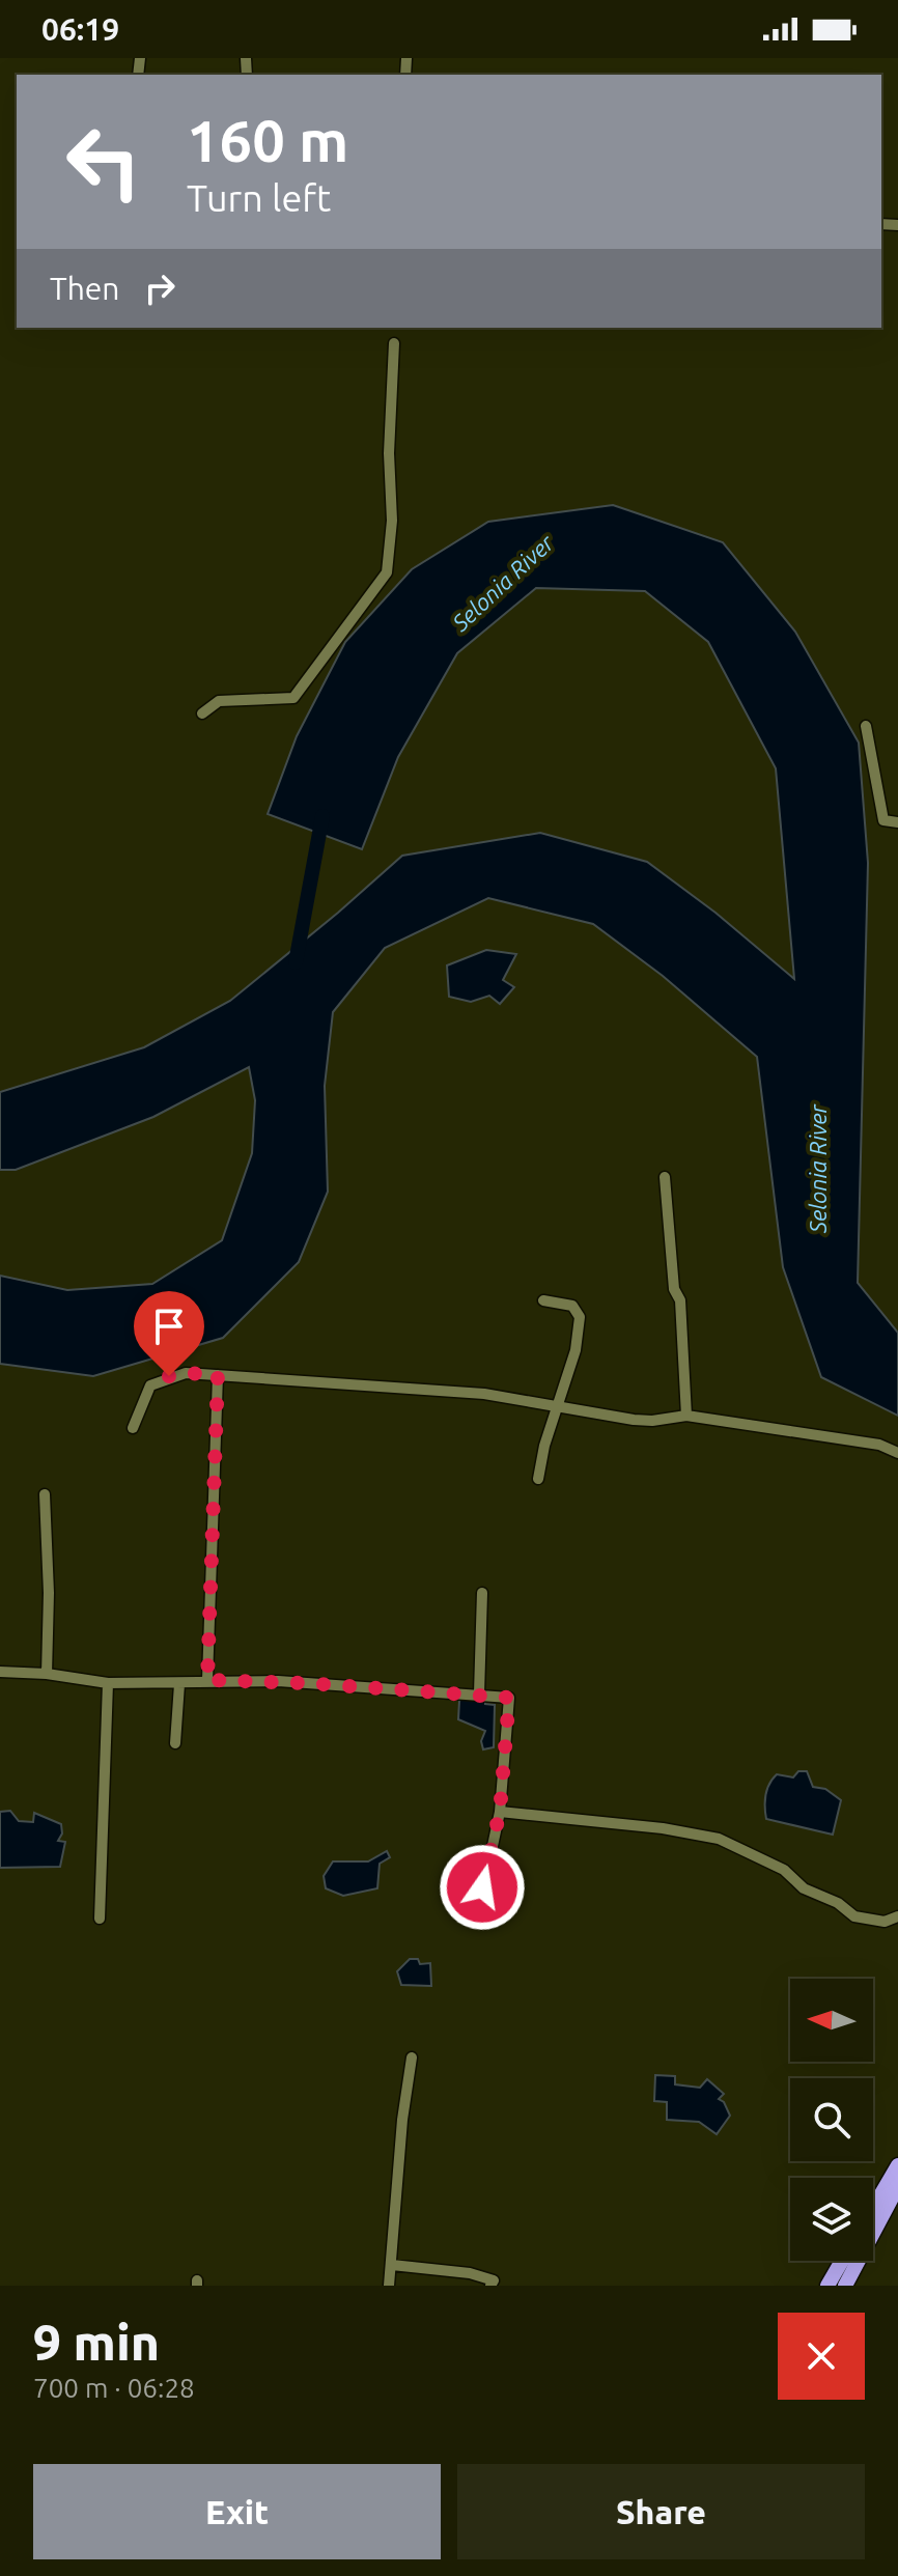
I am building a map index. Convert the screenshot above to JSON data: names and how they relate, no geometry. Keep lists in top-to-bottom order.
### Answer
{
  "water": ["Selonia River"],
  "north": "left",
  "page": {
    "status": "06:19",
    "turn": ["160 m", "Turn left"],
    "then": "Then",
    "heading": ["9 min", "700 m · 06:28"],
    "buttons": ["Exit", "Share"]
  }
}
